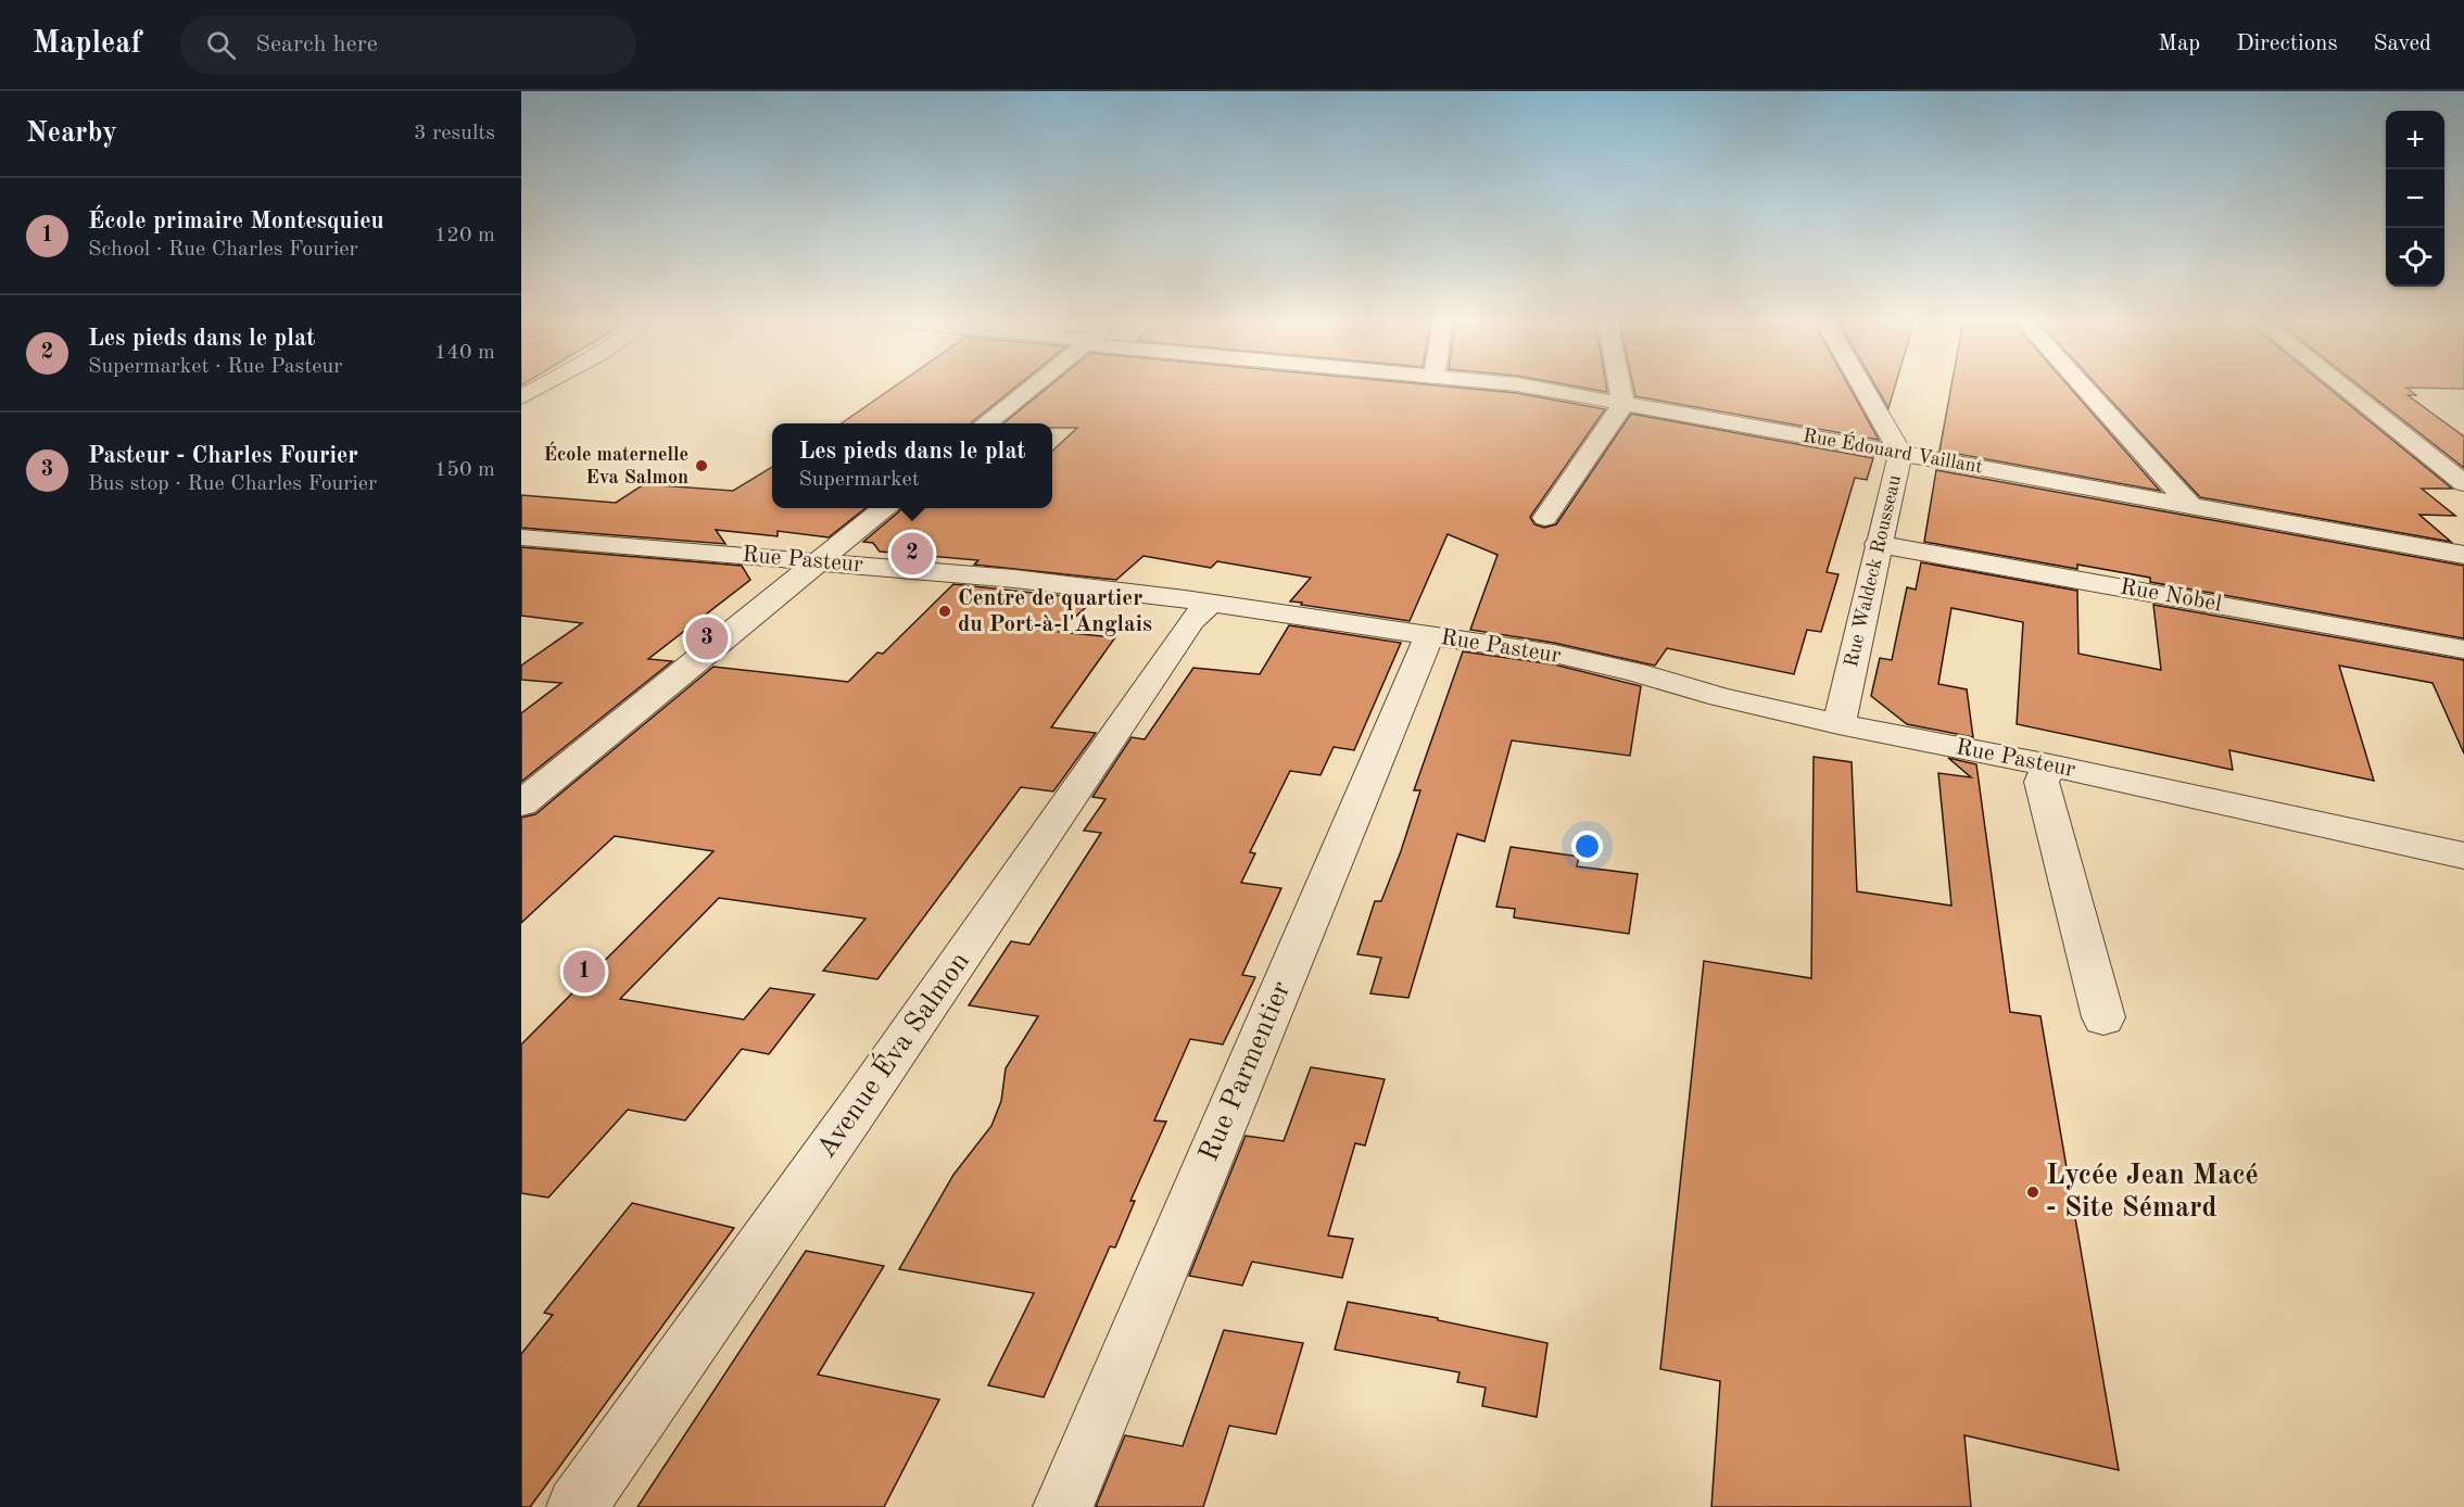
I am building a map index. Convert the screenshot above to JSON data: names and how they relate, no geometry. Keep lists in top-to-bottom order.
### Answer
{
  "streets": {
    "street": [
      "Rue Édouard Vaillant",
      "Rue Pasteur",
      "Rue Waldeck Rousseau",
      "Rue Nobel",
      "Avenue Éva Salmon",
      "Rue Parmentier"
    ]
  },
  "crossings": [
    ["Rue Édouard Vaillant", "Rue Waldeck Rousseau"],
    ["Rue Pasteur", "Rue Waldeck Rousseau"],
    ["Rue Pasteur", "Avenue Éva Salmon"],
    ["Rue Pasteur", "Rue Parmentier"],
    ["Rue Waldeck Rousseau", "Rue Nobel"]
  ],
  "places": ["École maternelle Eva Salmon", "Centre de quartier du Port-à-l'Anglais", "Lycée Jean Macé - Site Sémard"],
  "page": {
    "header": "Mapleaf",
    "search": "Search here",
    "nav": ["Map", "Directions", "Saved"],
    "heading": ["Nearby", "3 results"],
    "map_buttons": ["+", "−"],
    "list": [
      {
        "mark": "1",
        "name": "École primaire Montesquieu",
        "note": "School · Rue Charles Fourier",
        "value": "120 m"
      },
      {
        "mark": "2",
        "name": "Les pieds dans le plat",
        "note": "Supermarket · Rue Pasteur",
        "value": "140 m"
      },
      {
        "mark": "3",
        "name": "Pasteur - Charles Fourier",
        "note": "Bus stop · Rue Charles Fourier",
        "value": "150 m"
      }
    ],
    "popup": ["Les pieds dans le plat", "Supermarket"],
    "pins": ["2", "3", "1"]
  }
}
